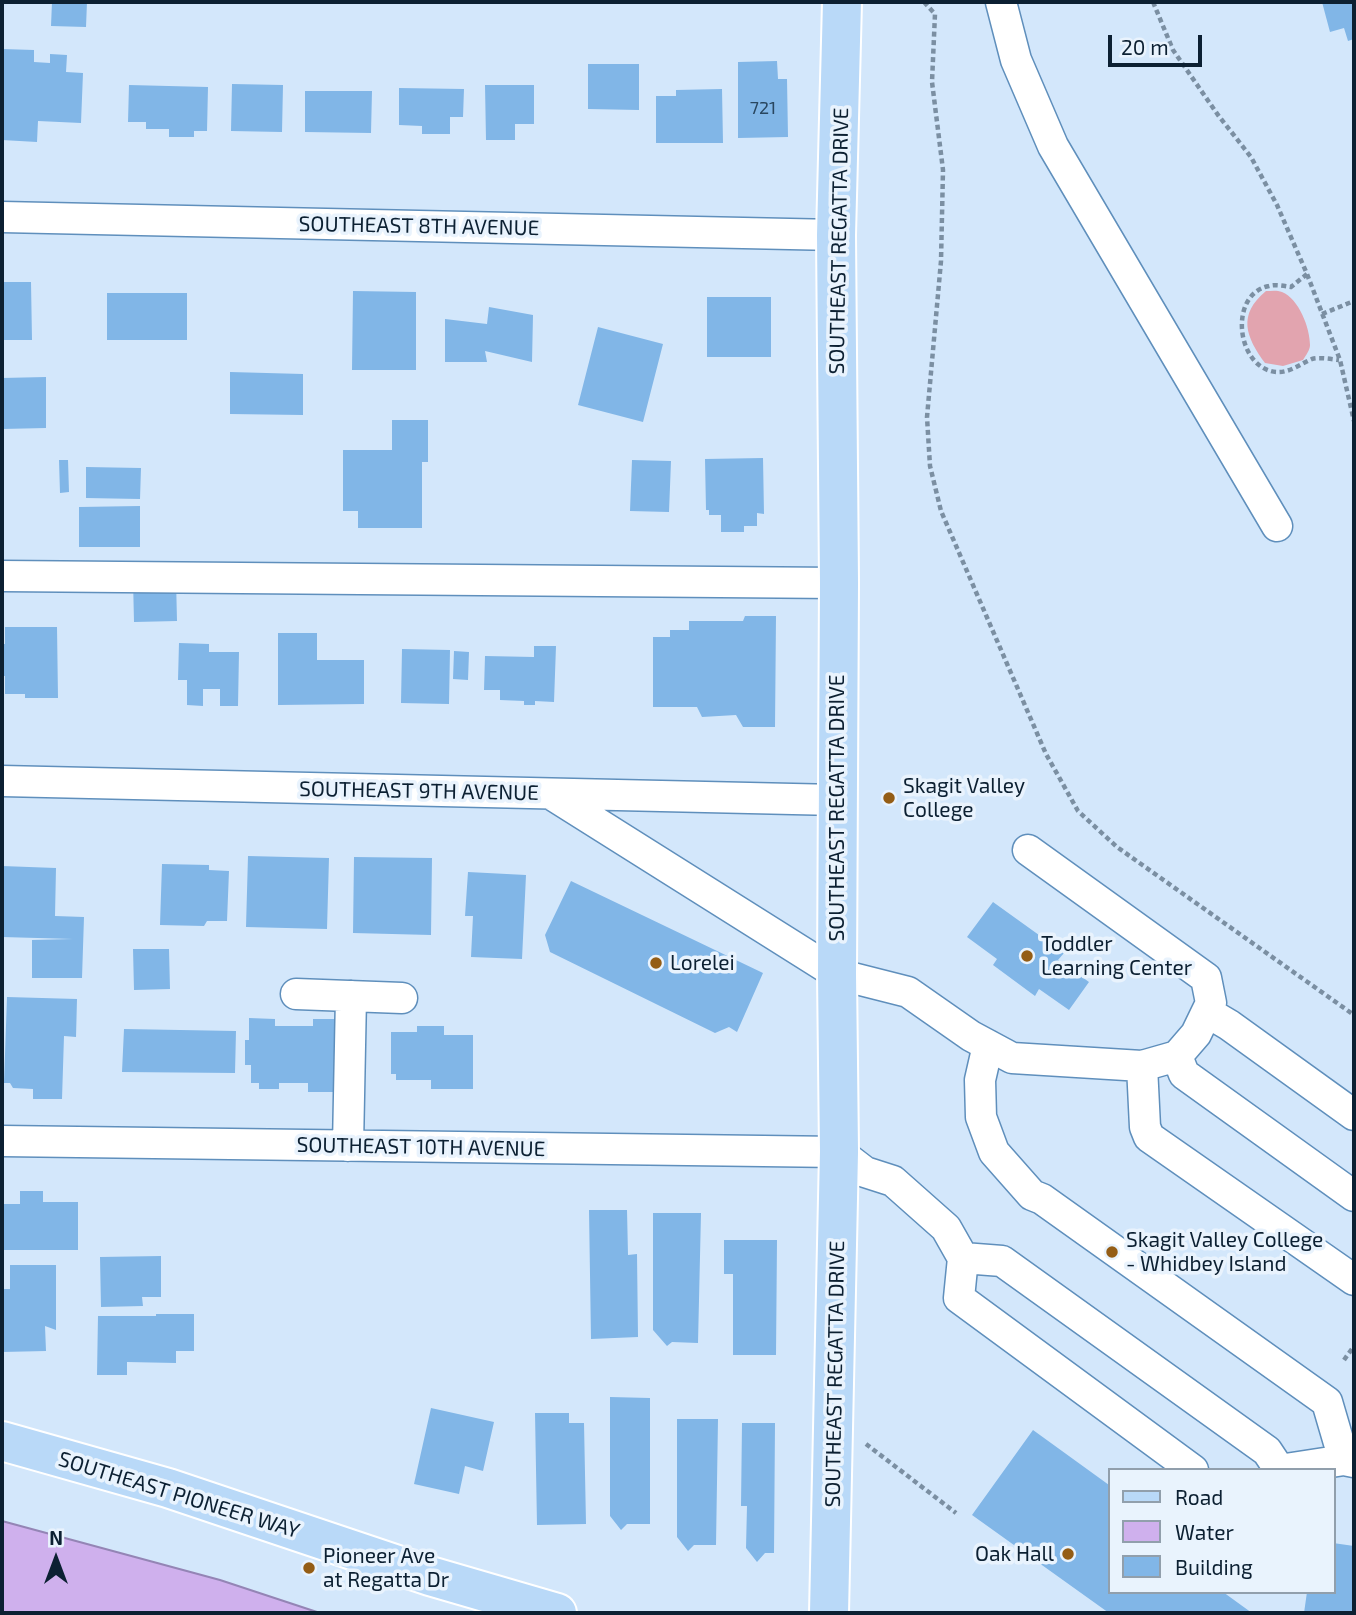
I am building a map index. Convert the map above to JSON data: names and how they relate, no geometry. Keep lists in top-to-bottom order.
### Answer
{
  "streets": {
    "main road": ["SOUTHEAST REGATTA DRIVE", "SOUTHEAST PIONEER WAY"],
    "street": ["SOUTHEAST 8TH AVENUE", "SOUTHEAST 9TH AVENUE", "SOUTHEAST 10TH AVENUE"]
  },
  "crossings": [
    ["SOUTHEAST 8TH AVENUE", "SOUTHEAST REGATTA DRIVE"],
    ["SOUTHEAST REGATTA DRIVE", "SOUTHEAST 9TH AVENUE"],
    ["SOUTHEAST REGATTA DRIVE", "SOUTHEAST 10TH AVENUE"]
  ],
  "places": [
    "Skagit Valley College",
    "Toddler Learning Center",
    "Lorelei",
    "Skagit Valley College - Whidbey Island",
    "Oak Hall",
    "Pioneer Ave at Regatta Dr"
  ],
  "house_numbers": ["721"],
  "legend": ["Road", "Water", "Building"],
  "scale_bar": "20 m",
  "north": "top"
}
